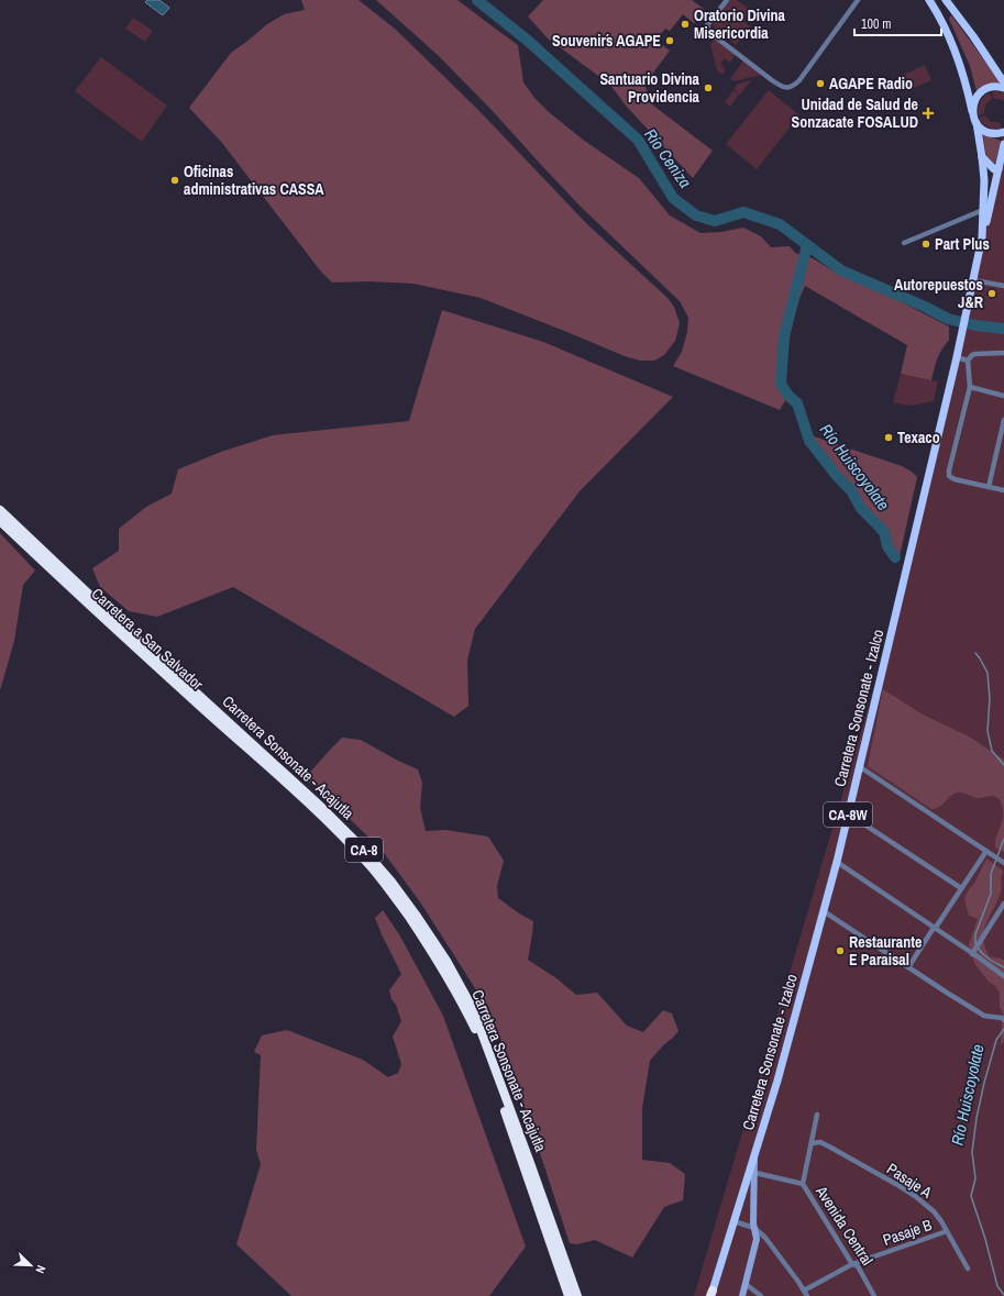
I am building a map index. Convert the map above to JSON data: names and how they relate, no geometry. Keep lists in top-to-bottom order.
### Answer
{
  "streets": {
    "highway": ["Carretera a San Salvador", "Carretera Sonsonate - Acajutla", "CA-8"],
    "main road": ["Carretera Sonsonate - Izalco", "CA-8W"],
    "street": ["Pasaje A", "Avenida Central", "Pasaje B"]
  },
  "crossings": [
    ["Pasaje A", "Avenida Central"],
    ["Pasaje A", "Pasaje B"],
    ["Avenida Central", "Pasaje B"]
  ],
  "water": ["Río Ceniza", "Río Huiscoyolate"],
  "places": {
    "other": [
      "Oratorio Divina Misericordia",
      "Souvenir´s AGAPE",
      "AGAPE Radio",
      "Santuario Divina Providencia",
      "Oficinas administrativas CASSA",
      "Part Plus",
      "Autorepuestos J&R",
      "Texaco",
      "Restaurante E Paraisal"
    ],
    "health": ["Unidad de Salud de Sonzacate FOSALUD"]
  },
  "scale_bar": "100 m",
  "north": "bottom right"
}
